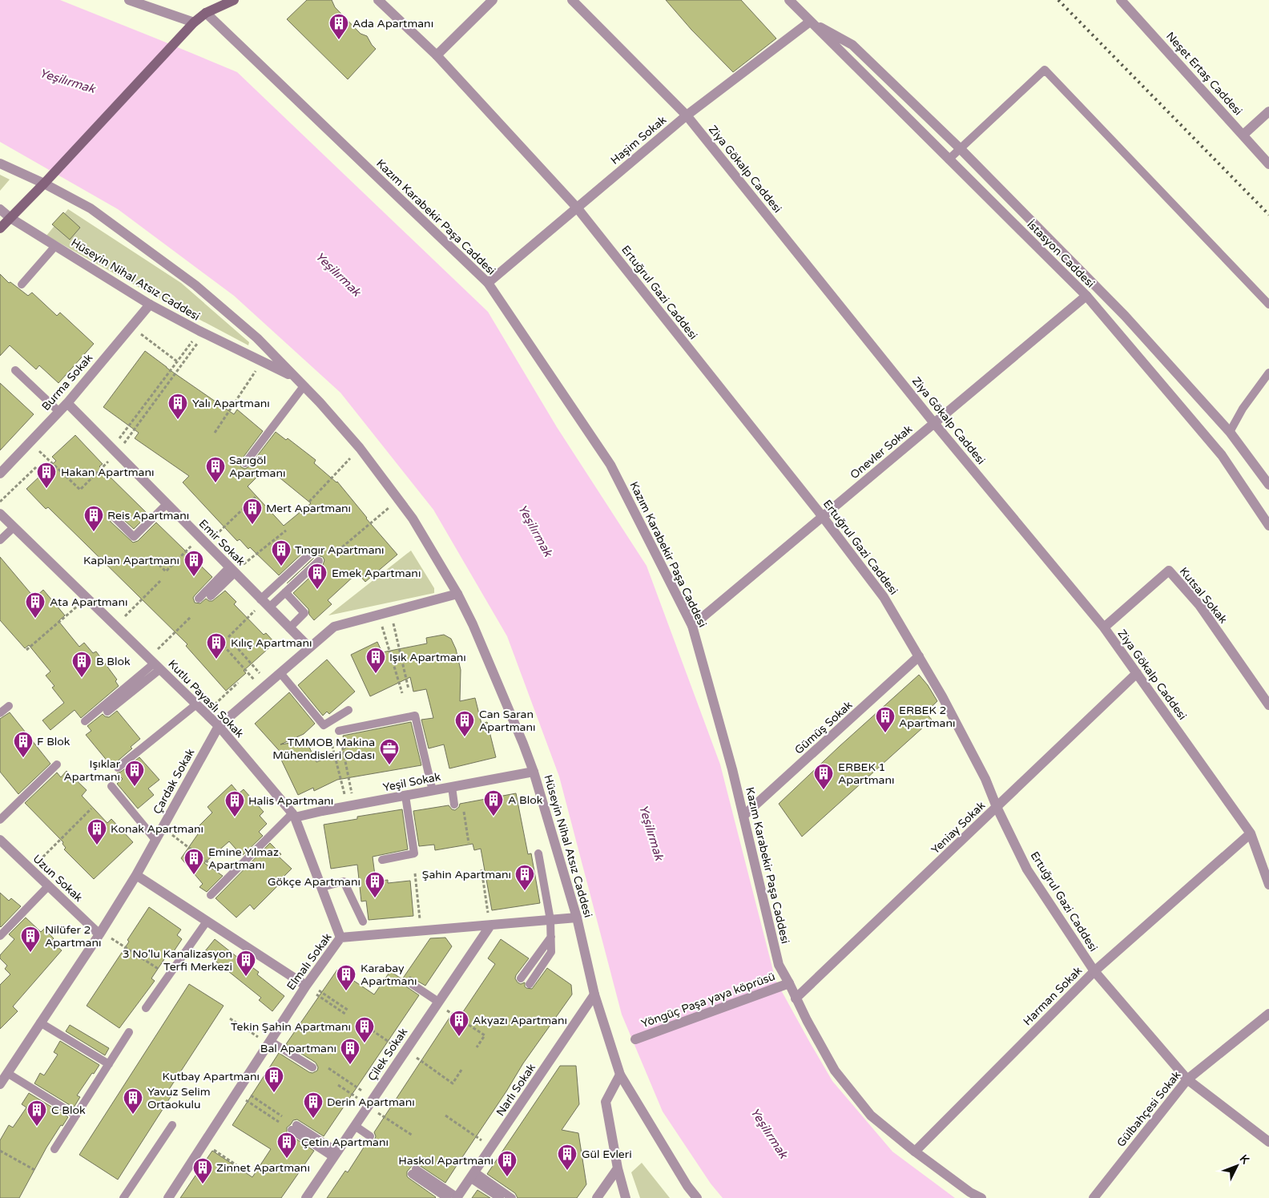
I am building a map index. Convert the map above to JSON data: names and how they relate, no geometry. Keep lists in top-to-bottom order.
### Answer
{
  "streets": {
    "street": [
      "Neşet Ertaş Caddesi",
      "Haşim Sokak",
      "Ziya Gökalp Caddesi",
      "Kazım Karabekir Paşa Caddesi",
      "İstasyon Caddesi",
      "Hüseyin Nihal Atsız Caddesi",
      "Ertuğrul Gazi Caddesi",
      "Burma Sokak",
      "Onevler Sokak",
      "Emir Sokak",
      "Kutsal Sokak",
      "Kutlu Payaslı Sokak",
      "Gümüş Sokak",
      "Çardak Sokak",
      "Yeşil Sokak",
      "Yeniay Sokak",
      "Uzun Sokak",
      "Elmalı Sokak",
      "Harman Sokak",
      "Yöngüç Paşa yaya köprüsü",
      "Çilek Sokak",
      "Narlı Sokak",
      "Gülbahçesi Sokak"
    ]
  },
  "crossings": [
    ["Haşim Sokak", "Ziya Gökalp Caddesi"],
    ["Haşim Sokak", "Kazım Karabekir Paşa Caddesi"],
    ["Haşim Sokak", "İstasyon Caddesi"],
    ["Haşim Sokak", "Ertuğrul Gazi Caddesi"],
    ["Ziya Gökalp Caddesi", "Onevler Sokak"],
    ["Ziya Gökalp Caddesi", "Kutsal Sokak"],
    ["Ziya Gökalp Caddesi", "Yeniay Sokak"],
    ["Ziya Gökalp Caddesi", "Harman Sokak"],
    ["Kazım Karabekir Paşa Caddesi", "Onevler Sokak"],
    ["Kazım Karabekir Paşa Caddesi", "Gümüş Sokak"],
    ["Kazım Karabekir Paşa Caddesi", "Yeniay Sokak"],
    ["Kazım Karabekir Paşa Caddesi", "Harman Sokak"],
    ["Kazım Karabekir Paşa Caddesi", "Yöngüç Paşa yaya köprüsü"],
    ["İstasyon Caddesi", "Onevler Sokak"],
    ["Hüseyin Nihal Atsız Caddesi", "Burma Sokak"],
    ["Hüseyin Nihal Atsız Caddesi", "Çardak Sokak"],
    ["Hüseyin Nihal Atsız Caddesi", "Yeşil Sokak"],
    ["Hüseyin Nihal Atsız Caddesi", "Elmalı Sokak"],
    ["Hüseyin Nihal Atsız Caddesi", "Narlı Sokak"],
    ["Ertuğrul Gazi Caddesi", "Onevler Sokak"],
    ["Ertuğrul Gazi Caddesi", "Gümüş Sokak"],
    ["Ertuğrul Gazi Caddesi", "Yeniay Sokak"],
    ["Ertuğrul Gazi Caddesi", "Harman Sokak"],
    ["Ertuğrul Gazi Caddesi", "Gülbahçesi Sokak"],
    ["Burma Sokak", "Emir Sokak"],
    ["Emir Sokak", "Çardak Sokak"],
    ["Kutlu Payaslı Sokak", "Çardak Sokak"],
    ["Kutlu Payaslı Sokak", "Yeşil Sokak"],
    ["Kutlu Payaslı Sokak", "Elmalı Sokak"],
    ["Çardak Sokak", "Uzun Sokak"],
    ["Elmalı Sokak", "Çilek Sokak"]
  ],
  "water": ["Yeşilırmak"],
  "places": {
    "building": [
      "Ada Apartmanı",
      "Yalı Apartmanı",
      "Sarıgöl Apartmanı",
      "Hakan Apartmanı",
      "Mert Apartmanı",
      "Reis Apartmanı",
      "Tıngır Apartmanı",
      "Kaplan Apartmanı",
      "Emek Apartmanı",
      "Ata Apartmanı",
      "Kılıç Apartmanı",
      "Işık Apartmanı",
      "B Blok",
      "ERBEK 2 Apartmanı",
      "Can Saran Apartmanı",
      "F Blok",
      "Işıklar Apartmanı",
      "ERBEK 1 Apartmanı",
      "A Blok",
      "Halis Apartmanı",
      "Konak Apartmanı",
      "Emine Yılmaz Apartmanı",
      "Şahin Apartmanı",
      "Gökçe Apartmanı",
      "Nilüfer 2 Apartmanı",
      "3 No'lu Kanalizasyon Terfi Merkezi",
      "Karabay Apartmanı",
      "Akyazı Apartmanı",
      "Tekin Şahin Apartmanı",
      "Bal Apartmanı",
      "Kutbay Apartmanı",
      "Yavuz Selim Ortaokulu",
      "Derin Apartmanı",
      "C Blok",
      "Çetin Apartmanı",
      "Gül Evleri",
      "Haskol Apartmanı",
      "Zinnet Apartmanı"
    ],
    "office": ["TMMOB Makina Mühendisleri Odası"]
  },
  "north": "top right"
}
